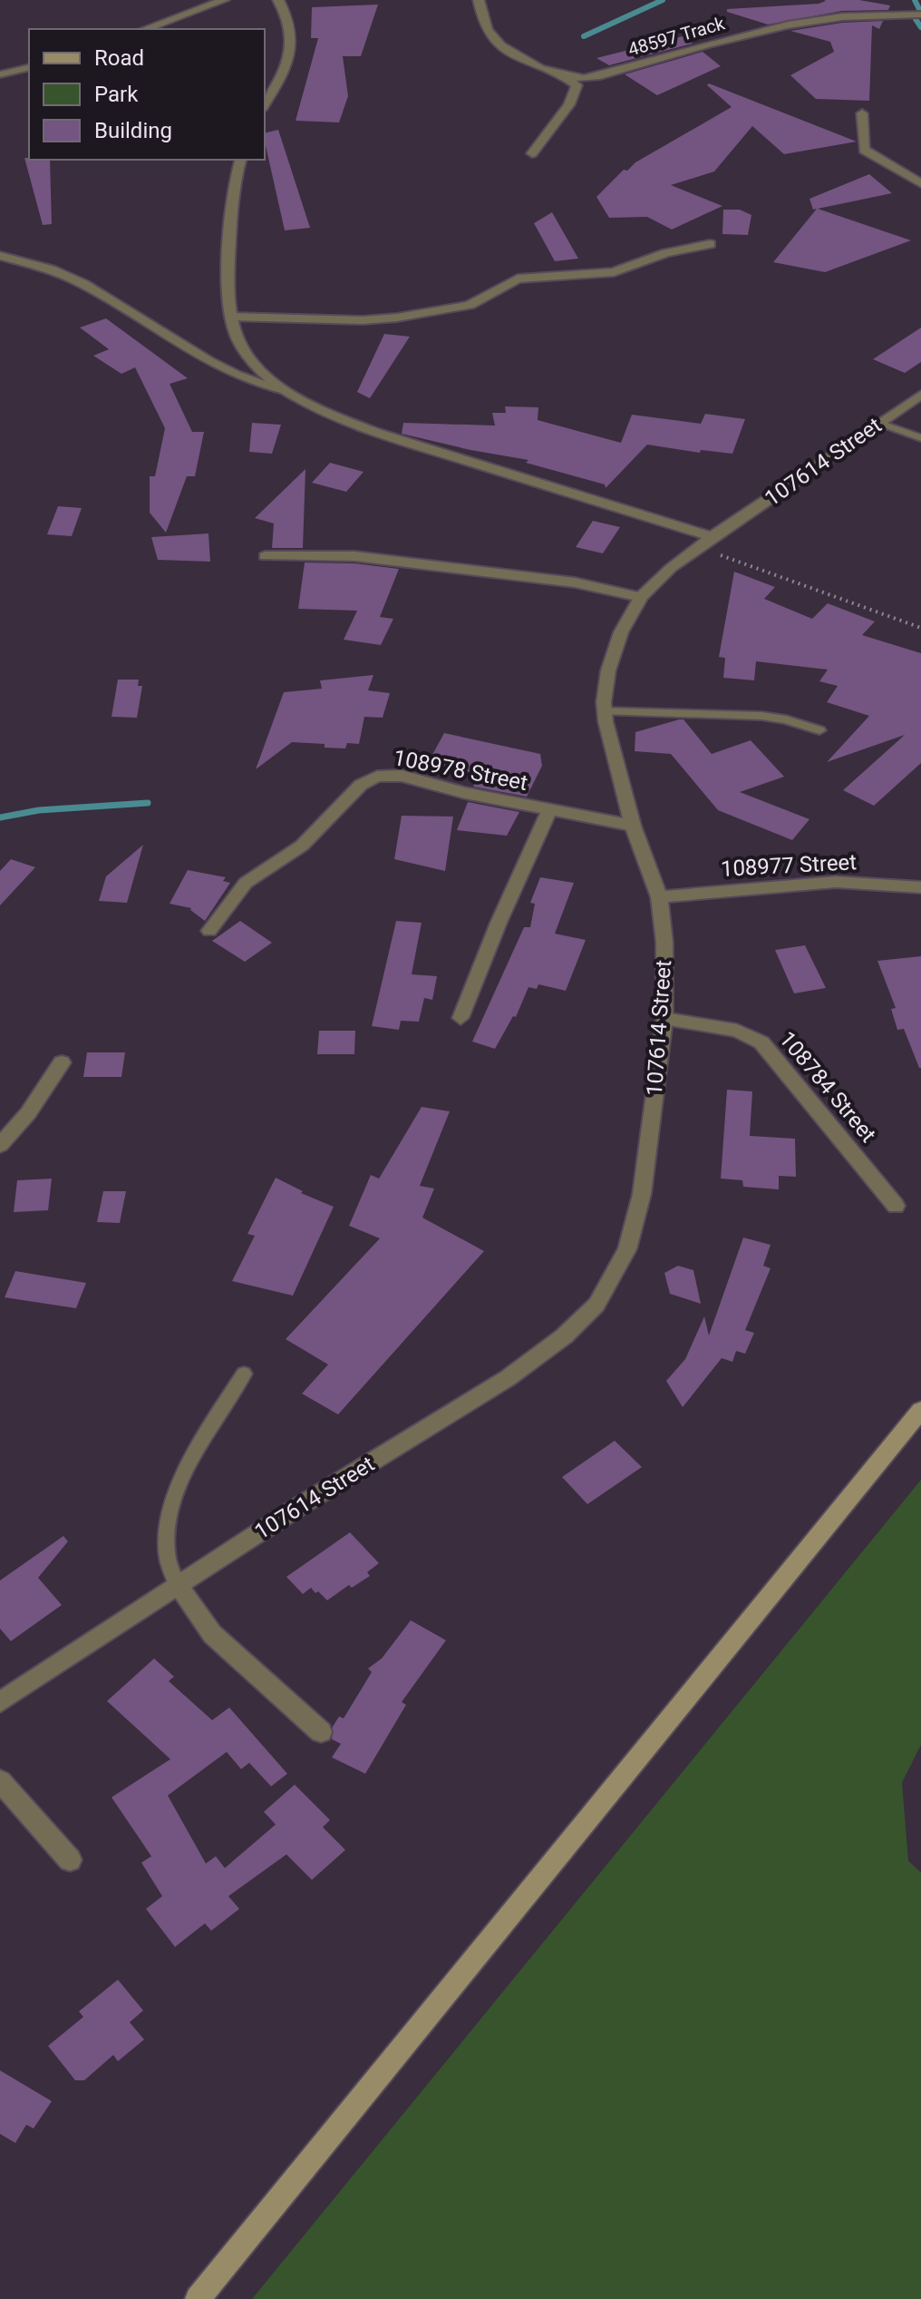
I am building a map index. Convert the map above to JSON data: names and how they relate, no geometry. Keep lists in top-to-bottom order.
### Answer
{
  "streets": {
    "street": [
      "48597 Track",
      "107614 Street",
      "108978 Street",
      "108977 Street",
      "108784 Street"
    ]
  },
  "crossings": [
    ["107614 Street", "108978 Street"],
    ["107614 Street", "108977 Street"],
    ["107614 Street", "108784 Street"]
  ],
  "legend": ["Road", "Park", "Building"]
}
